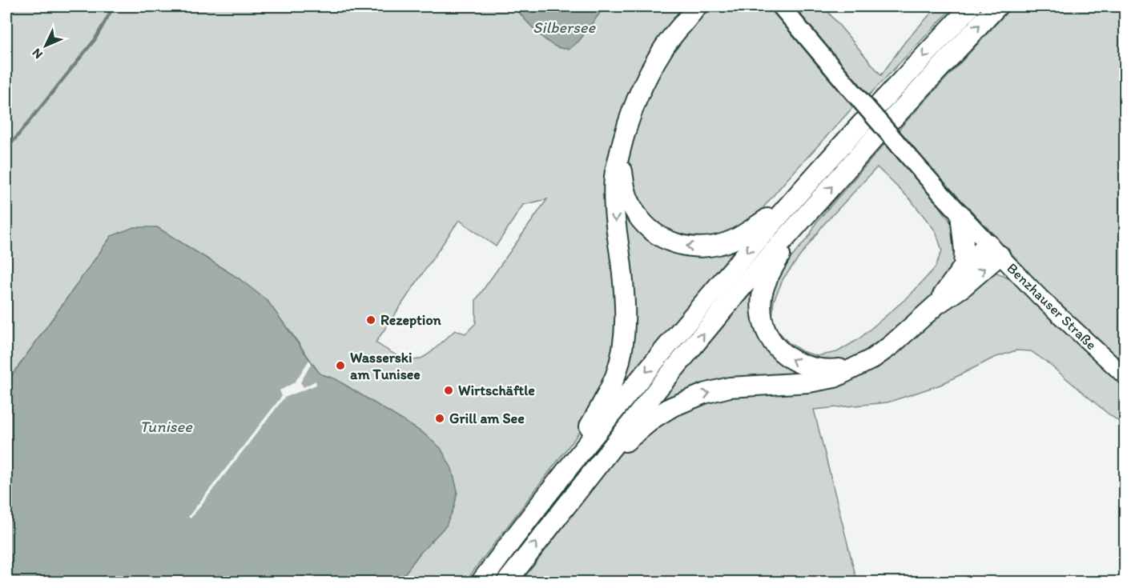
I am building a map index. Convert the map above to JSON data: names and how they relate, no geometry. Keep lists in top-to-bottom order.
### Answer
{
  "streets": {
    "main road": ["Benzhauser Straße"]
  },
  "water": ["Silbersee", "Tunisee"],
  "places": [
    "Rezeption",
    "Wasserski am Tunisee",
    "Wirtschäftle",
    "Grill am See"
  ],
  "north": "bottom left"
}
